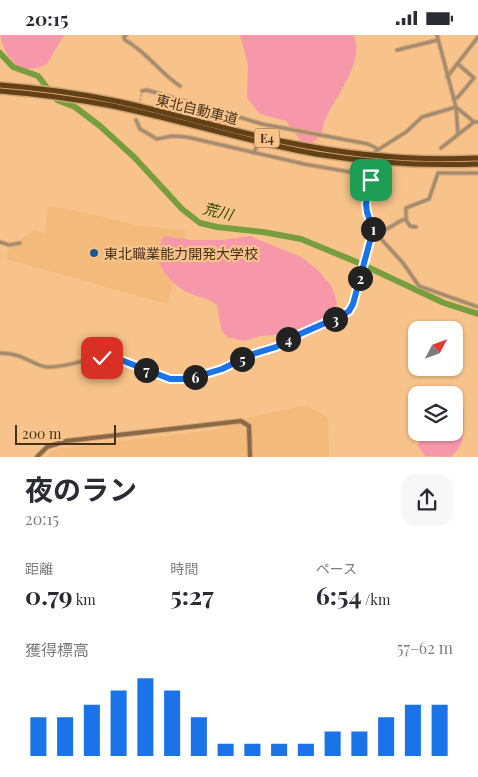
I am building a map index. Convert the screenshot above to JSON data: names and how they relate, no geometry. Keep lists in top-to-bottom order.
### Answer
{
  "streets": {
    "highway": ["東北自動車道", "E4"]
  },
  "water": ["荒川"],
  "places": ["東北職業能力開発大学校"],
  "scale_bar": "200 m",
  "north": "top right",
  "page": {
    "status": "20:15",
    "pins": [
      "1",
      "2",
      "3",
      "4",
      "5",
      "7",
      "6"
    ],
    "scale": "200 m",
    "heading": ["夜のラン", "20:15"],
    "stats": [
      ["距離", "0.79 km"],
      ["時間", "5:27"],
      ["ペース", "6:54 /km"]
    ],
    "chart": ["獲得標高", "57–62 m"]
  }
}
